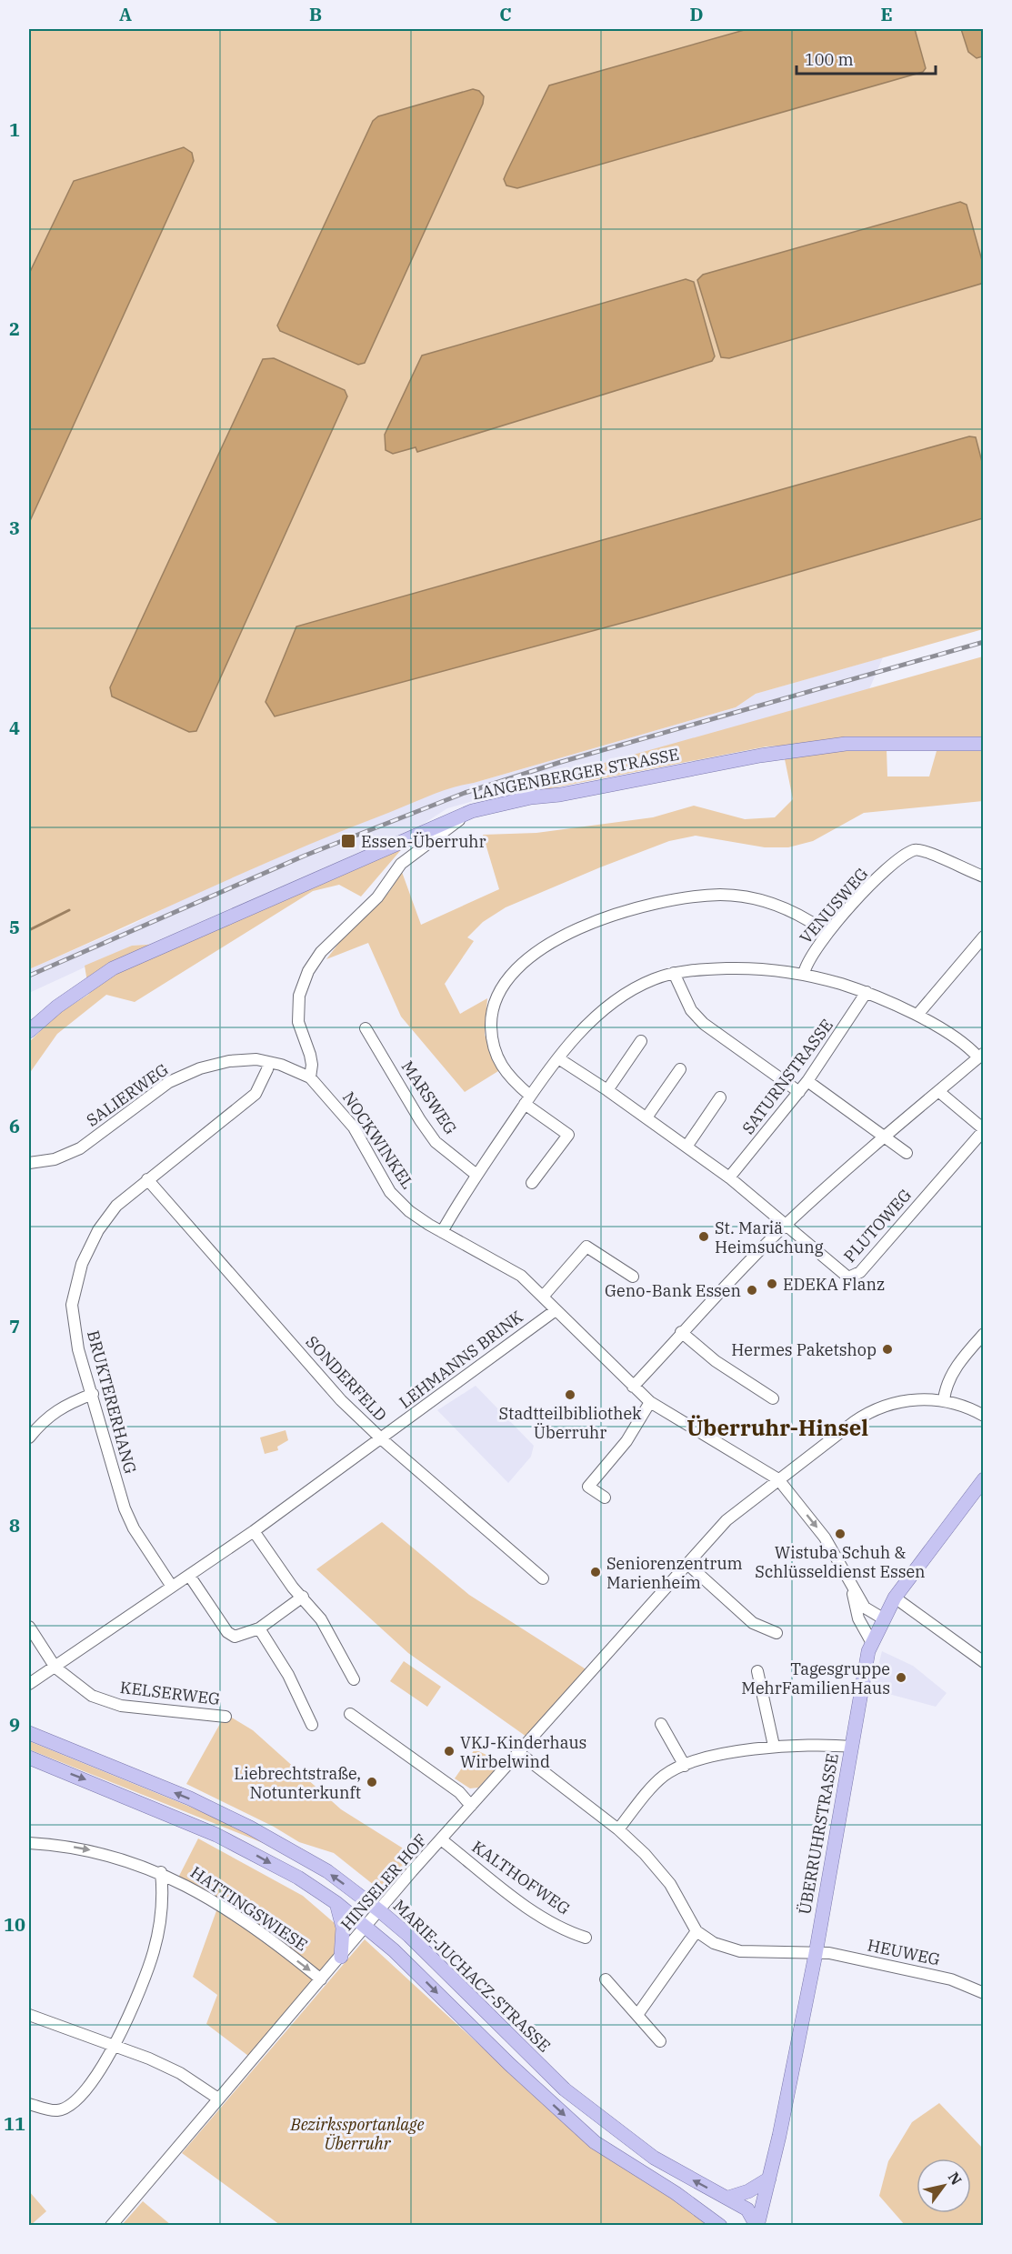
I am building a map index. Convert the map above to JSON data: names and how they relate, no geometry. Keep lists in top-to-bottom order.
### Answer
{
  "streets": {
    "main road": ["LANGENBERGER STRASSE", "ÜBERRUHRSTRASSE", "MARIE-JUCHACZ-STRASSE"],
    "street": [
      "VENUSWEG",
      "SATURNSTRASSE",
      "SALIERWEG",
      "MARSWEG",
      "NOCKWINKEL",
      "PLUTOWEG",
      "LEHMANNS BRINK",
      "SONDERFELD",
      "BRUKTERERHANG",
      "KELSERWEG",
      "KALTHOFWEG",
      "HINSELER HOF",
      "HATTINGSWIESE",
      "HEUWEG"
    ]
  },
  "crossings": [
    ["SALIERWEG", "NOCKWINKEL"],
    ["SALIERWEG", "BRUKTERERHANG"],
    ["NOCKWINKEL", "LEHMANNS BRINK"],
    ["NOCKWINKEL", "ÜBERRUHRSTRASSE"],
    ["NOCKWINKEL", "HINSELER HOF"],
    ["LEHMANNS BRINK", "SONDERFELD"],
    ["LEHMANNS BRINK", "BRUKTERERHANG"],
    ["LEHMANNS BRINK", "KELSERWEG"],
    ["SONDERFELD", "BRUKTERERHANG"],
    ["ÜBERRUHRSTRASSE", "HEUWEG"],
    ["ÜBERRUHRSTRASSE", "MARIE-JUCHACZ-STRASSE"],
    ["KALTHOFWEG", "HINSELER HOF"],
    ["HINSELER HOF", "HATTINGSWIESE"],
    ["HINSELER HOF", "MARIE-JUCHACZ-STRASSE"]
  ],
  "one_way": ["HATTINGSWIESE"],
  "districts": ["Überruhr-Hinsel"],
  "parks": ["Bezirkssportanlage Überruhr"],
  "places": {
    "transit": ["Essen-Überruhr"],
    "other": [
      "St. Mariä Heimsuchung",
      "EDEKA Flanz",
      "Geno-Bank Essen",
      "Hermes Paketshop",
      "Stadtteilbibliothek Überruhr",
      "Wistuba Schuh & Schlüsseldienst Essen",
      "Seniorenzentrum Marienheim",
      "Tagesgruppe MehrFamilienHaus",
      "VKJ-Kinderhaus Wirbelwind",
      "Liebrechtstraße, Notunterkunft"
    ]
  },
  "scale_bar": "100 m",
  "north": "top right",
  "grid": {
    "columns": [
      "A",
      "B",
      "C",
      "D",
      "E"
    ],
    "rows": [
      "1",
      "2",
      "3",
      "4",
      "5",
      "6",
      "7",
      "8",
      "9",
      "10",
      "11"
    ]
  }
}
